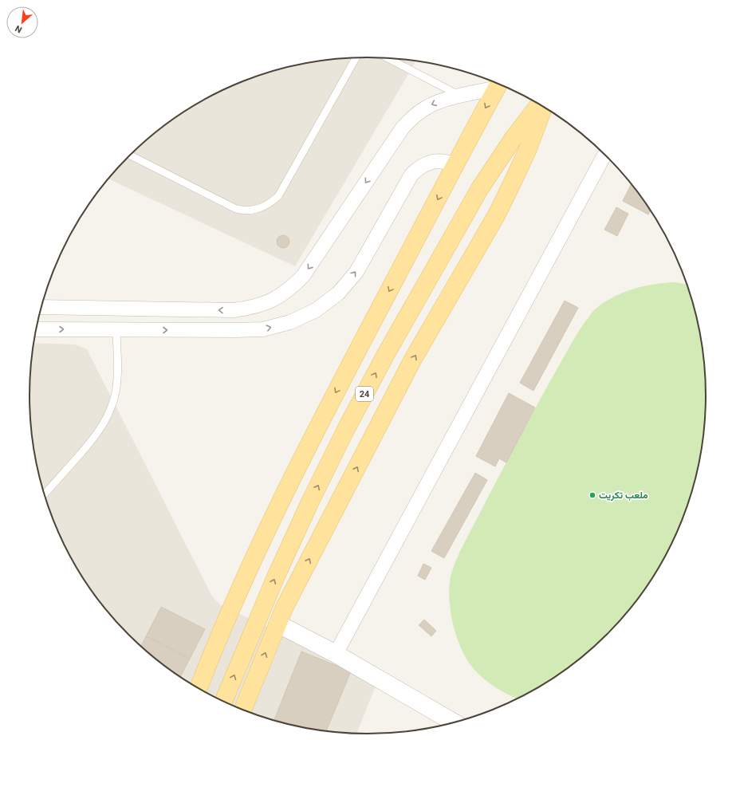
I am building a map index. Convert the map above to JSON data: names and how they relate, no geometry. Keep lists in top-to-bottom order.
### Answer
{
  "streets": {
    "main road": ["24"]
  },
  "places": ["ملعب تكريت"],
  "north": "bottom left"
}
